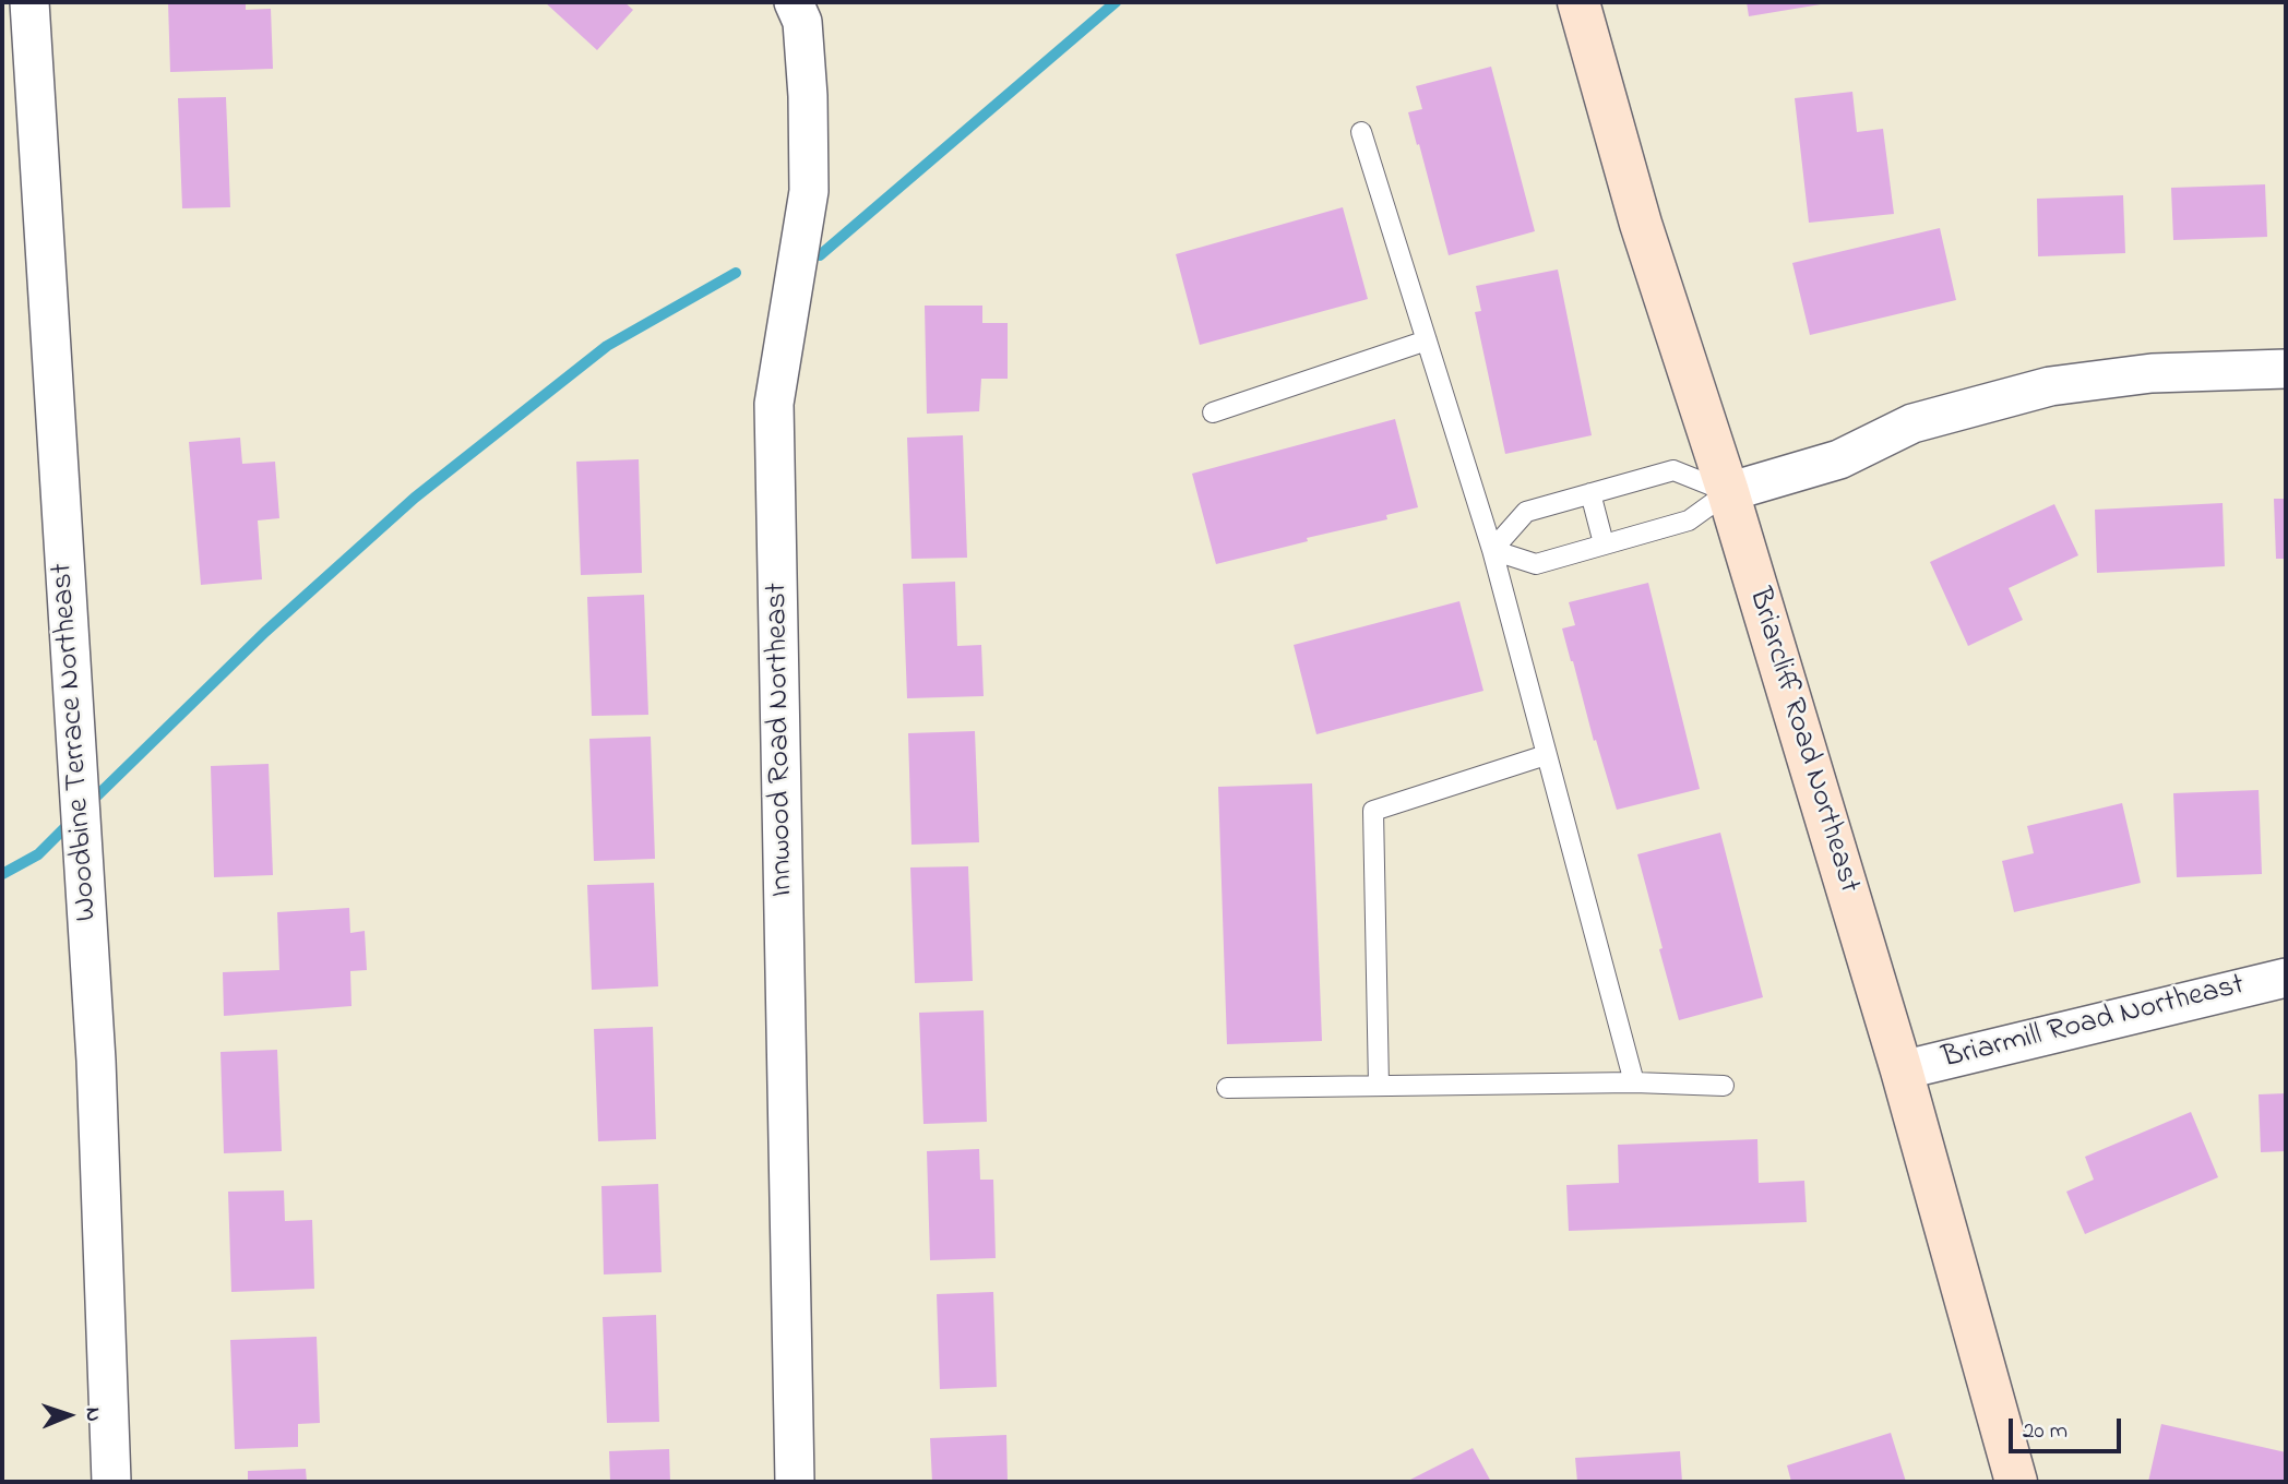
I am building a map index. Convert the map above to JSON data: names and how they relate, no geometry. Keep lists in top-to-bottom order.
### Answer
{
  "streets": {
    "main road": ["Briarcliff Road Northeast"],
    "street": ["Innwood Road Northeast", "Woodbine Terrace Northeast", "Briarmill Road Northeast"]
  },
  "crossings": [
    ["Briarcliff Road Northeast", "Briarmill Road Northeast"]
  ],
  "scale_bar": "20 m",
  "north": "right"
}
